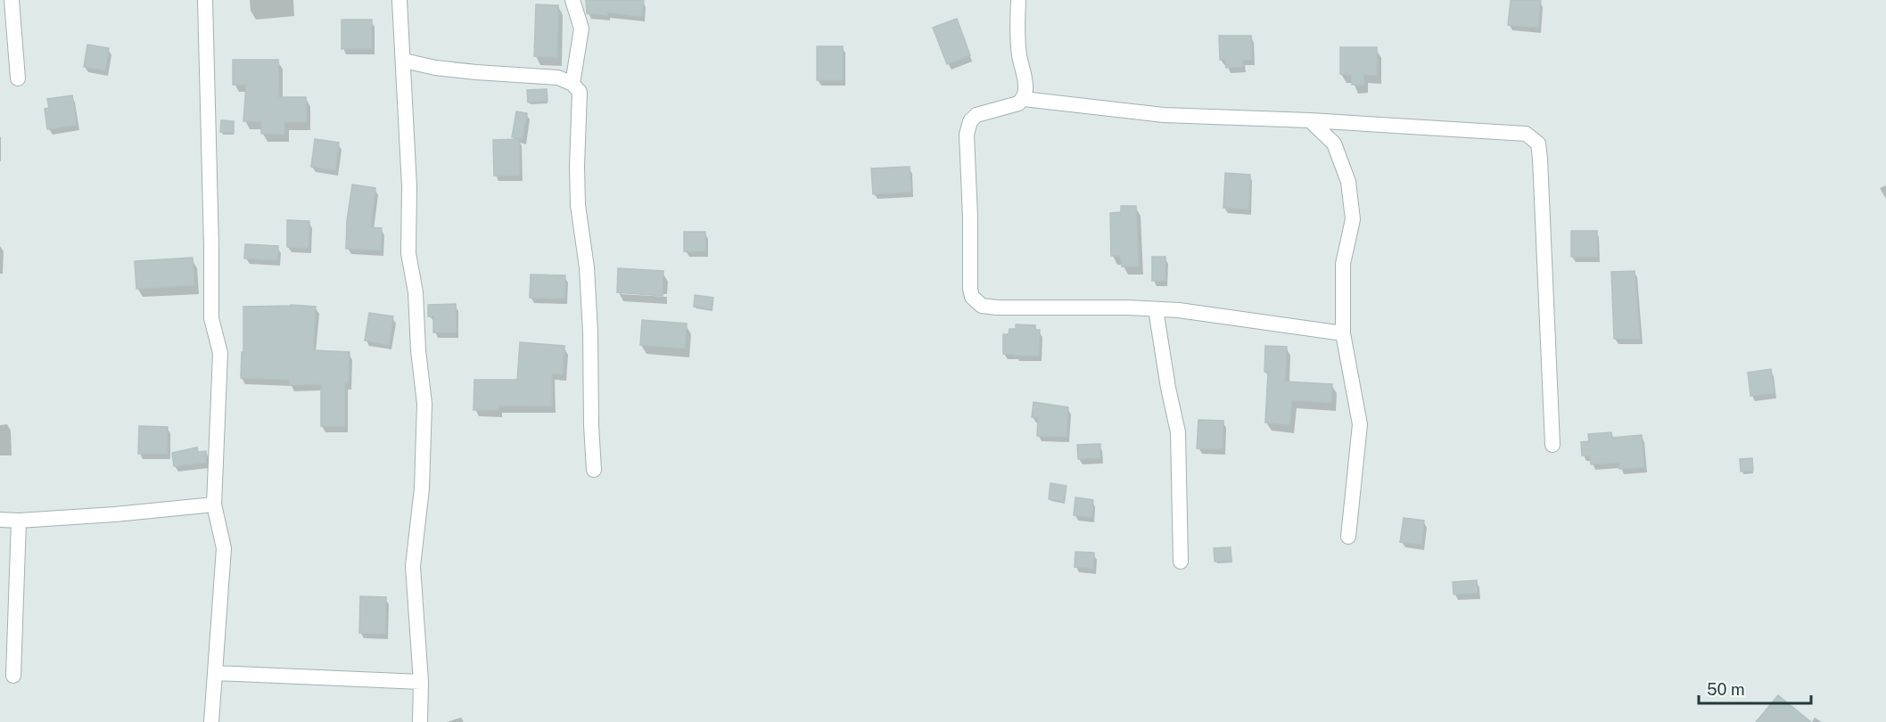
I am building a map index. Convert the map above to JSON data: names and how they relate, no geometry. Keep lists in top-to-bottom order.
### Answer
{
  "scale_bar": "50 m"
}
